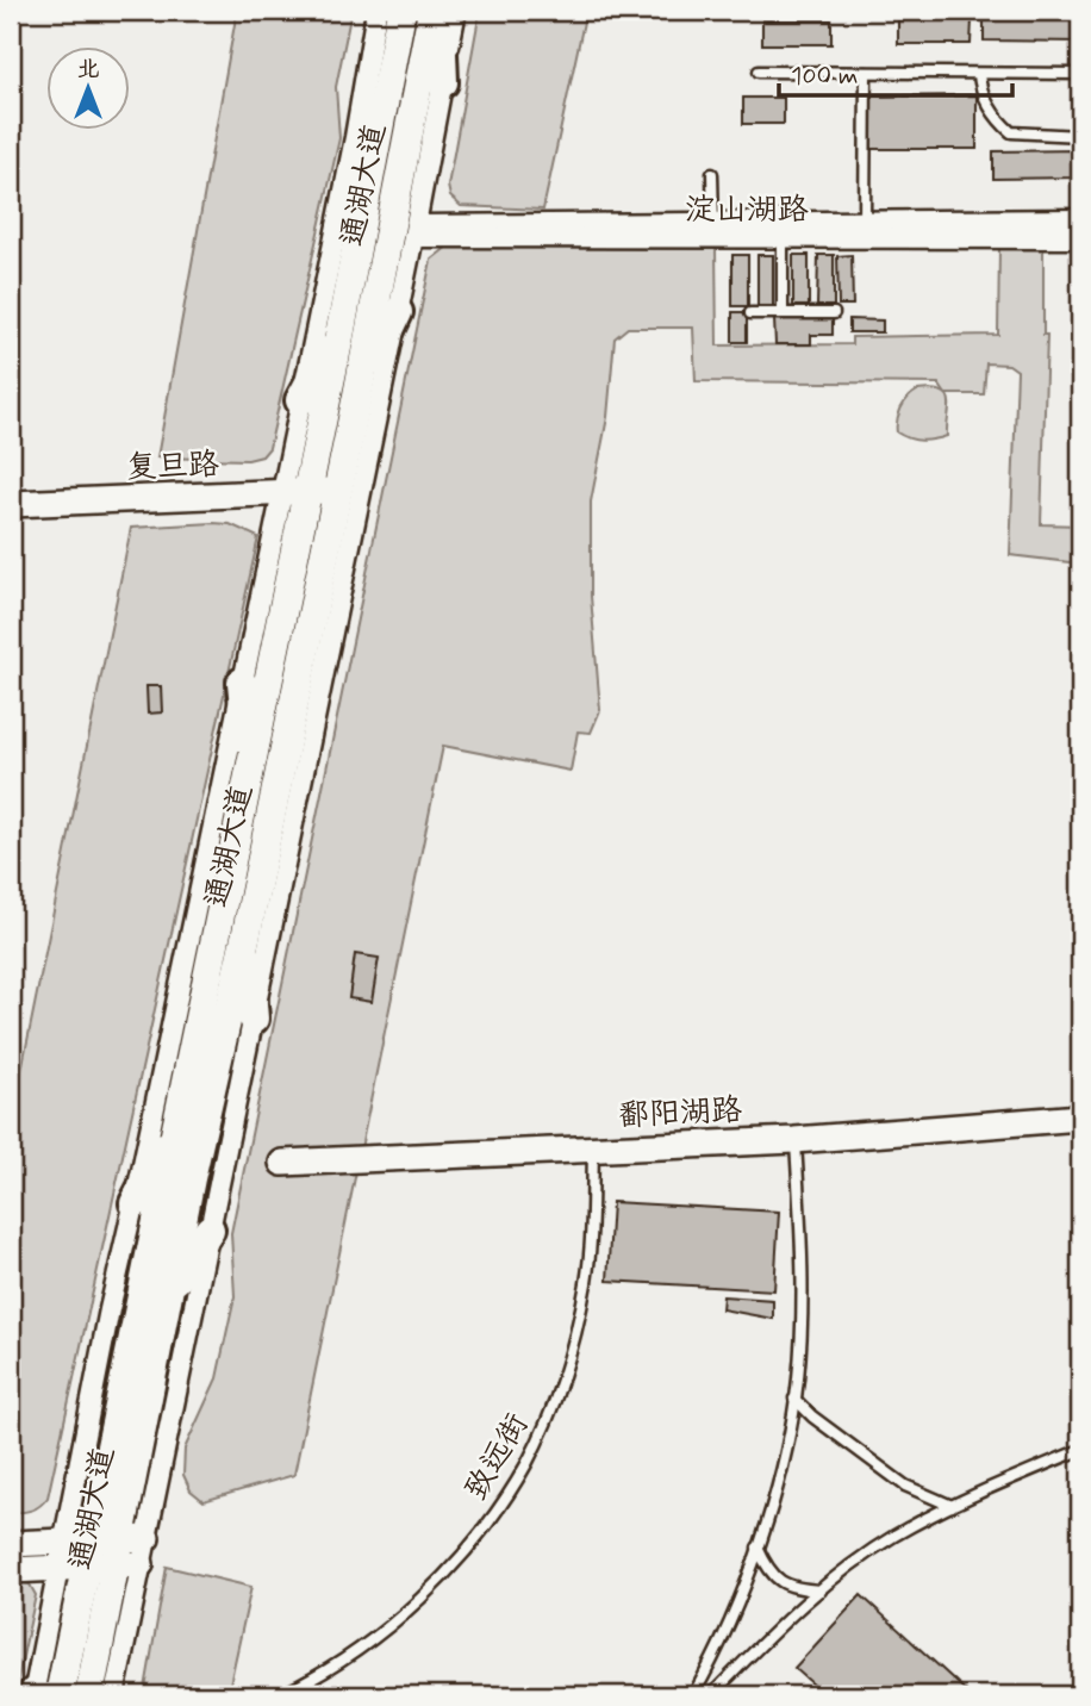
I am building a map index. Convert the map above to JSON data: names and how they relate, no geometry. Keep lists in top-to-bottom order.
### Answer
{
  "streets": {
    "main road": ["通湖大道"],
    "street": ["淀山湖路", "复旦路", "鄱阳湖路"],
    "lane": ["致远街"]
  },
  "crossings": [
    ["通湖大道", "复旦路"],
    ["鄱阳湖路", "致远街"]
  ],
  "scale_bar": "100 m",
  "north": "top"
}
